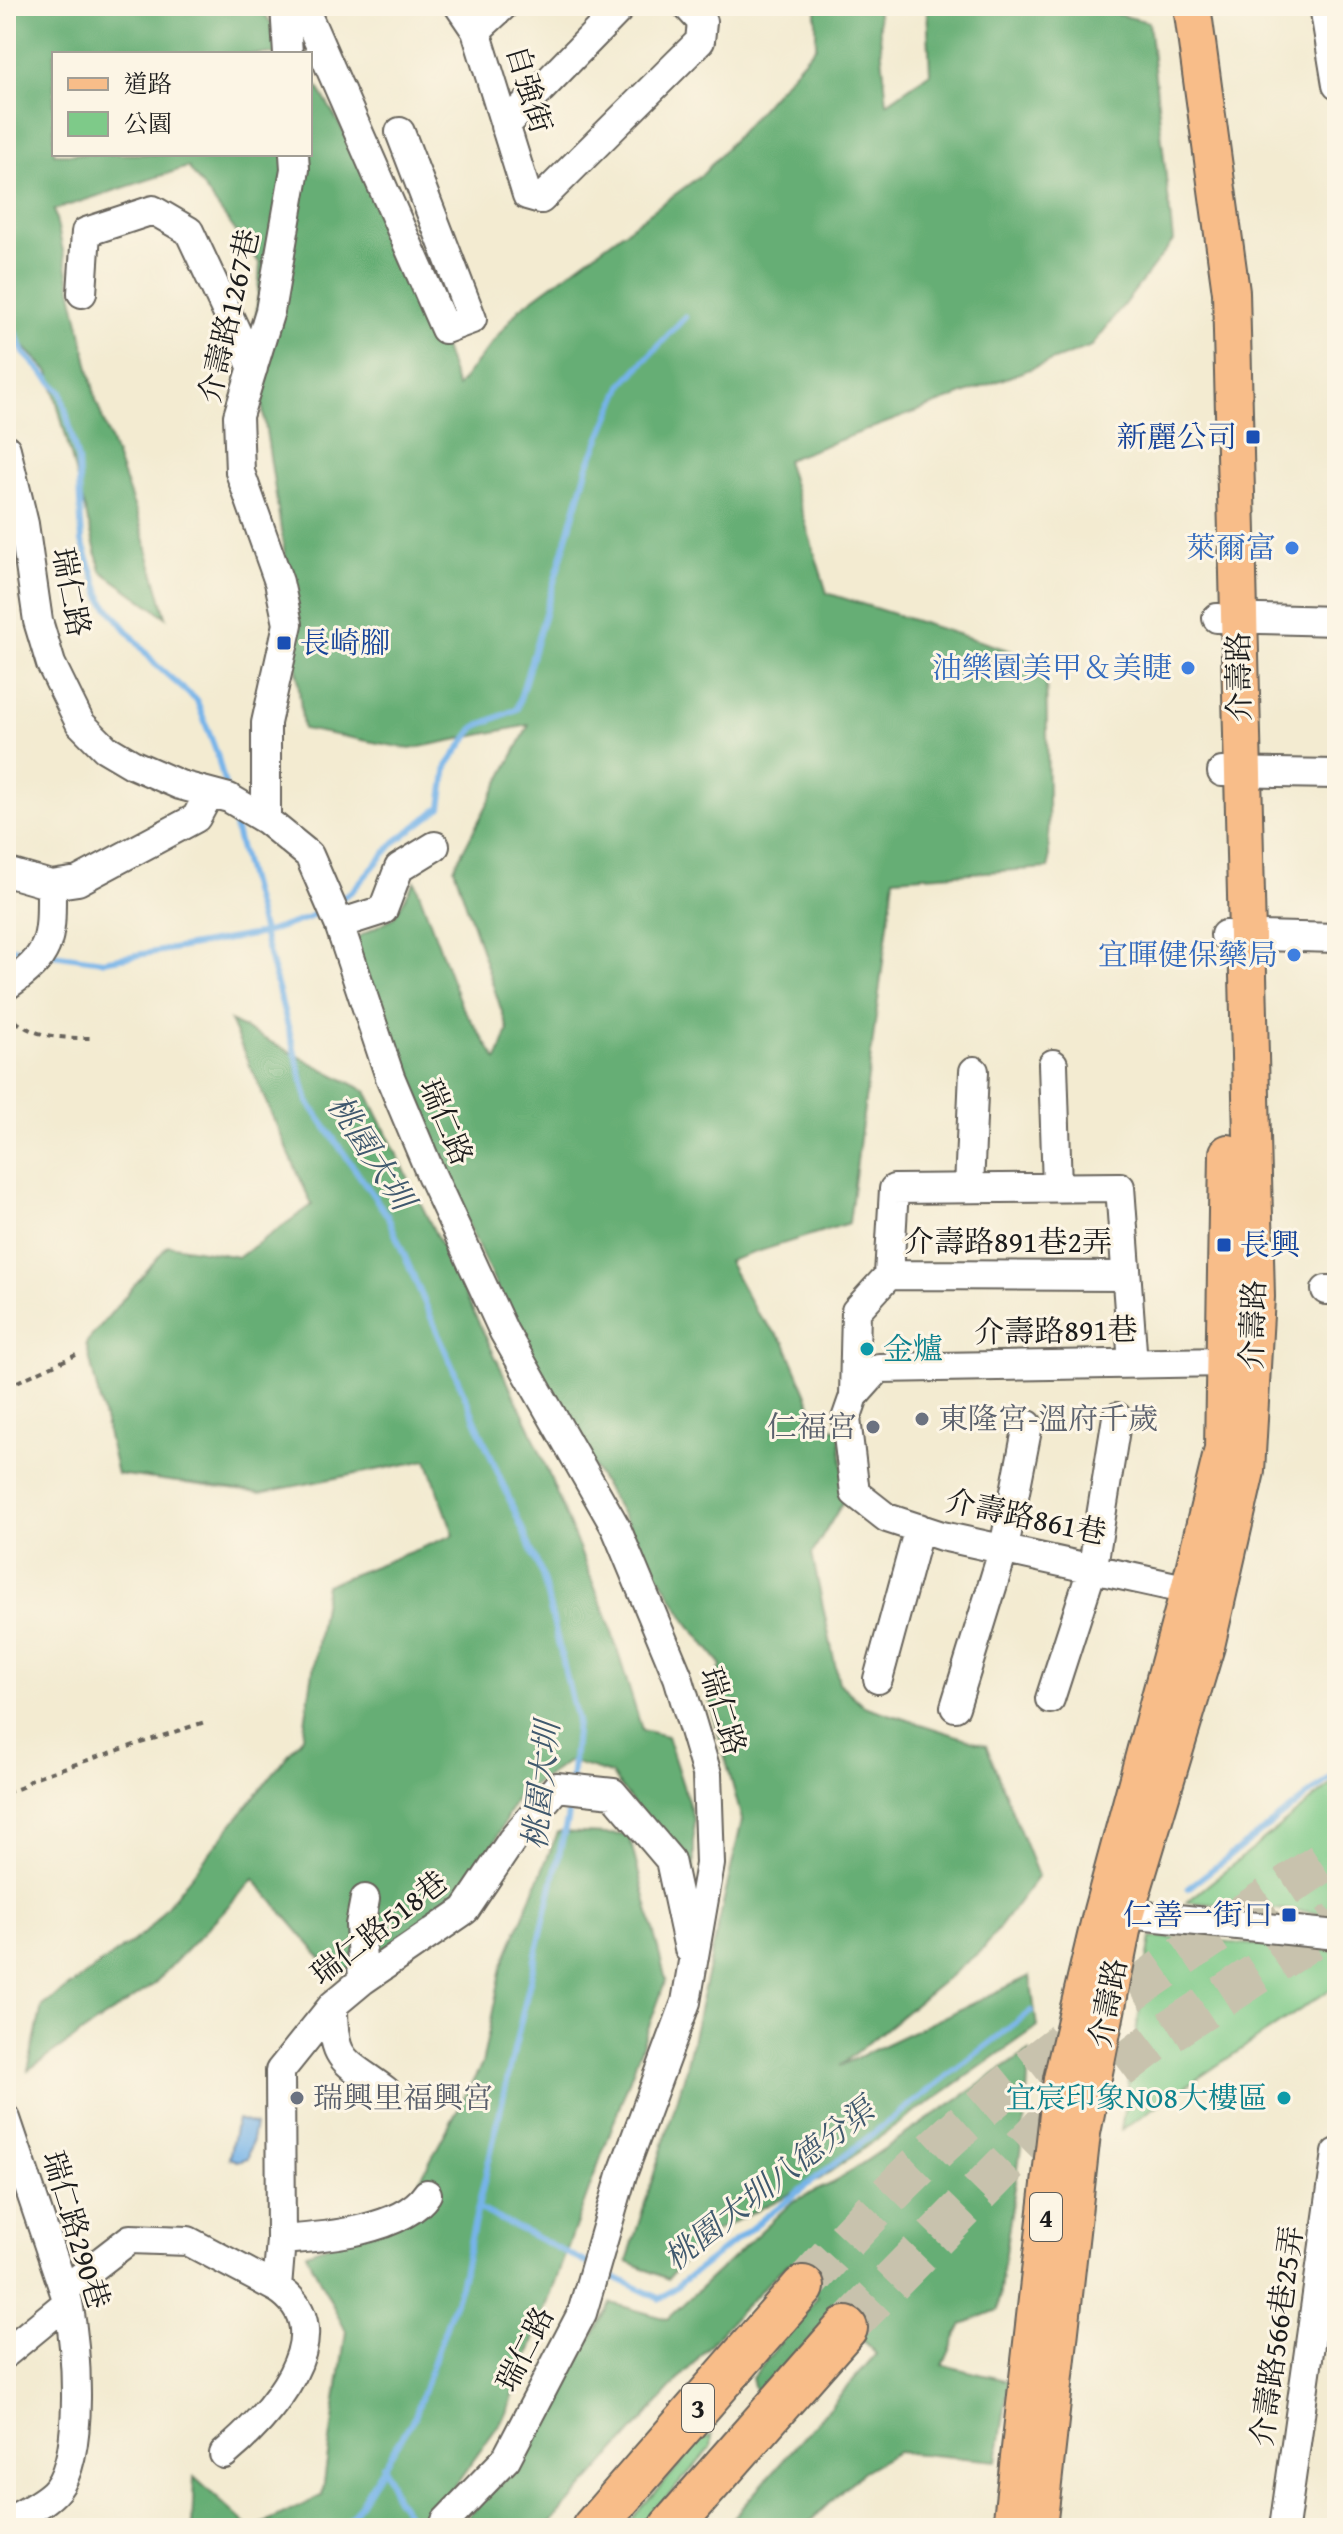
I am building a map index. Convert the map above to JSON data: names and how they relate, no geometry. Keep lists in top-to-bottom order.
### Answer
{
  "streets": {
    "highway": ["3"],
    "main road": ["介壽路", "4"],
    "street": [
      "自強街",
      "介壽路1267巷",
      "瑞仁路",
      "介壽路891巷2弄",
      "介壽路891巷",
      "介壽路861巷",
      "瑞仁路518巷",
      "瑞仁路290巷",
      "介壽路566巷25弄"
    ]
  },
  "crossings": [
    ["介壽路1267巷", "瑞仁路"],
    ["瑞仁路", "瑞仁路518巷"],
    ["介壽路", "介壽路891巷"],
    ["介壽路", "介壽路861巷"],
    ["介壽路891巷2弄", "介壽路891巷"],
    ["介壽路891巷2弄", "介壽路861巷"],
    ["介壽路891巷", "介壽路861巷"]
  ],
  "water": ["桃園大圳", "桃園大圳八德分渠"],
  "places": {
    "transit": [
      "新麗公司",
      "長崎腳",
      "長興",
      "仁善一街口"
    ],
    "other": [
      "萊爾富",
      "油樂園美甲＆美睫",
      "宜暉健保藥局",
      "金爐",
      "東隆宮-溫府千歲",
      "仁福宮",
      "瑞興里福興宮",
      "宜宸印象NO8大樓區"
    ]
  },
  "legend": ["道路", "公園"]
}
